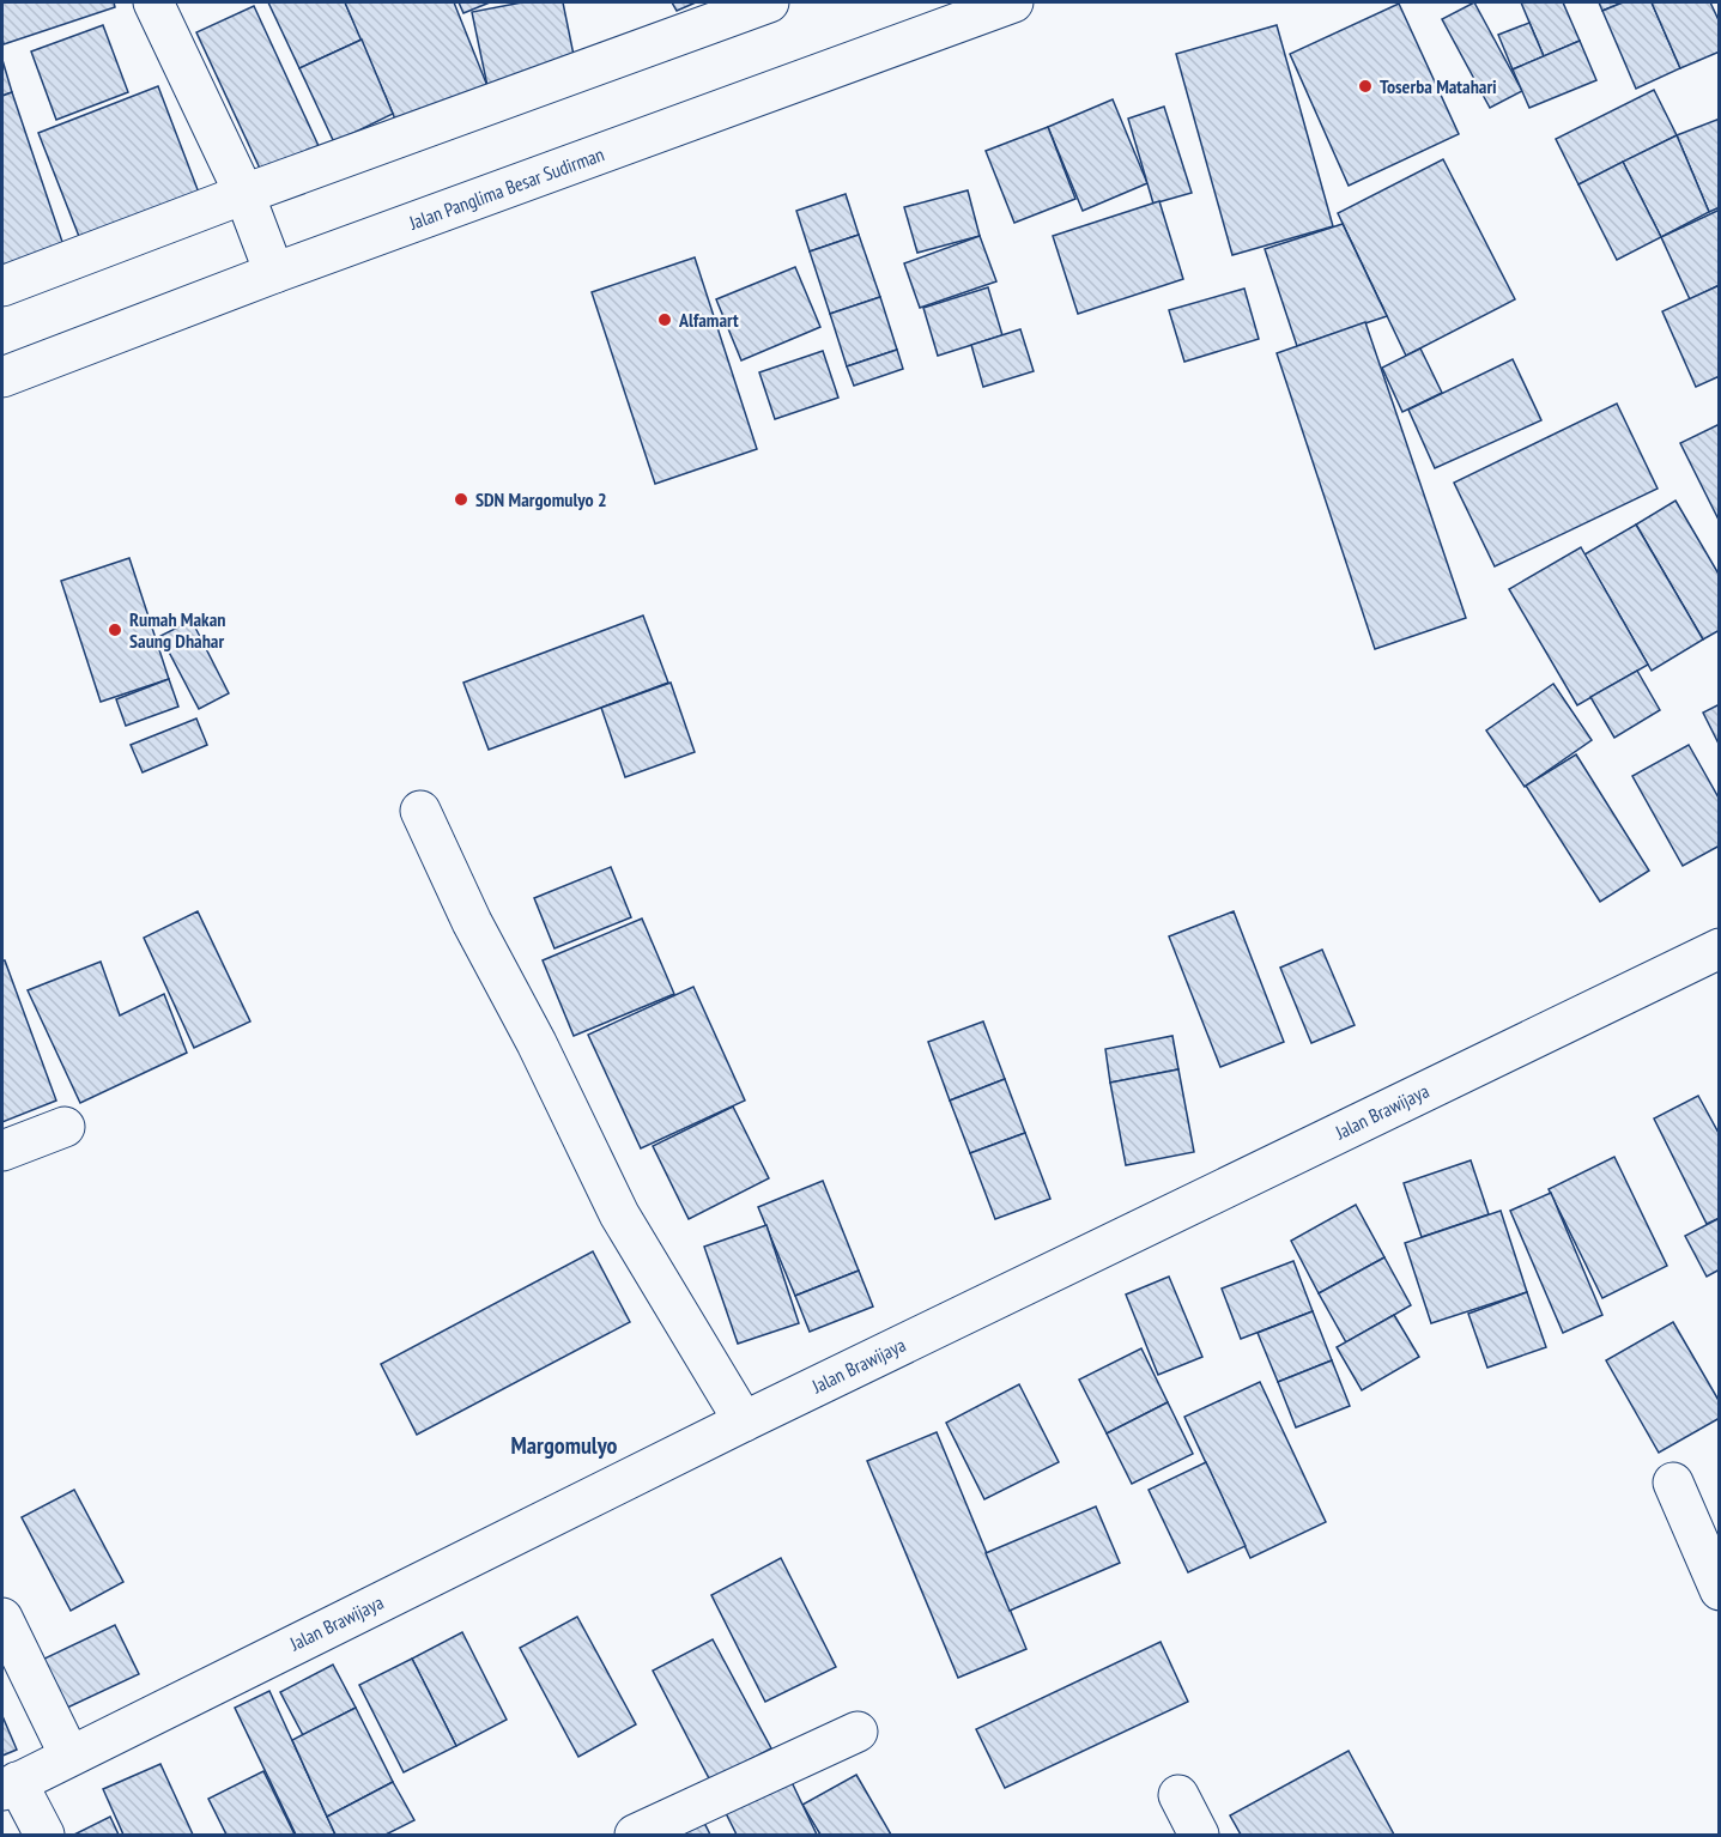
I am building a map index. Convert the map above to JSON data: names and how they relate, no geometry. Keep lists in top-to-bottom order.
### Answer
{
  "streets": {
    "street": ["Jalan Panglima Besar Sudirman", "Jalan Brawijaya"]
  },
  "districts": ["Margomulyo"],
  "places": [
    "Toserba Matahari",
    "Alfamart",
    "SDN Margomulyo 2",
    "Rumah Makan Saung Dhahar"
  ]
}
